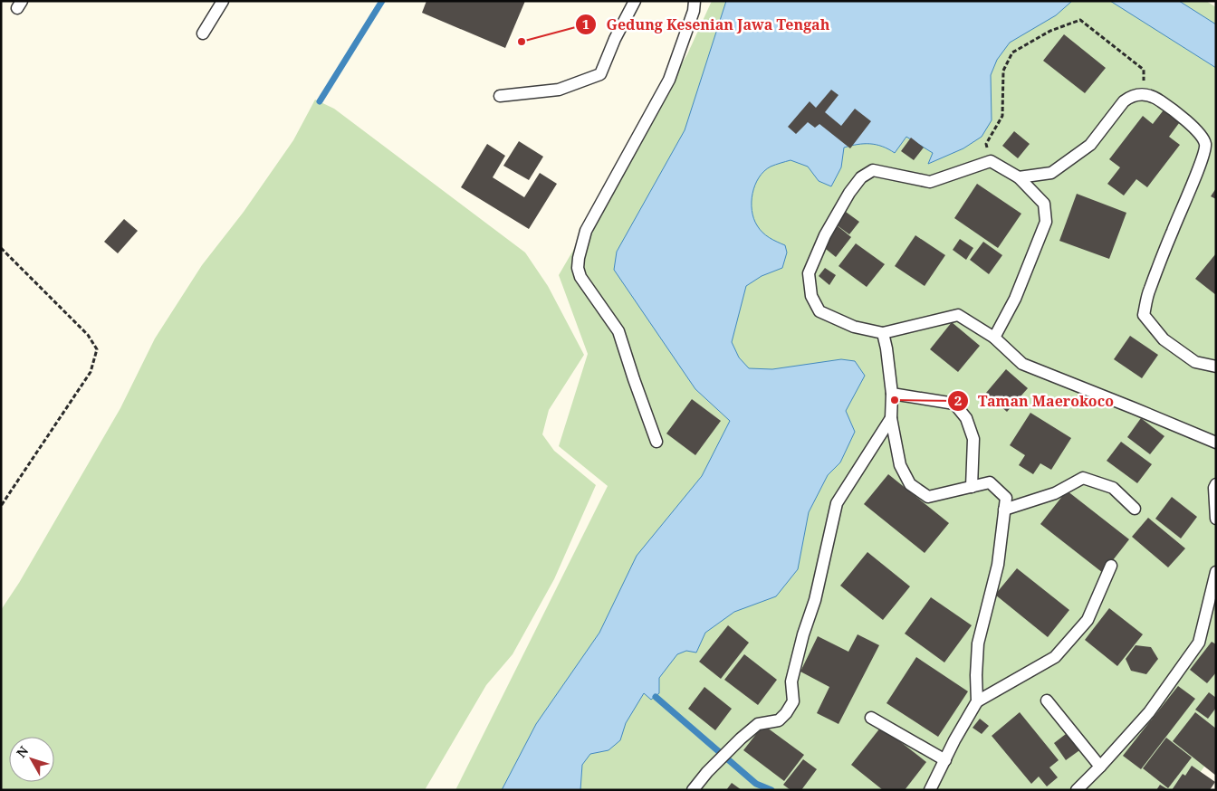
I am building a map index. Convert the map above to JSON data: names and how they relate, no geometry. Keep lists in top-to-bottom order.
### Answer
{
  "places": ["Gedung Kesenian Jawa Tengah", "Taman Maerokoco"],
  "north": "top left"
}
